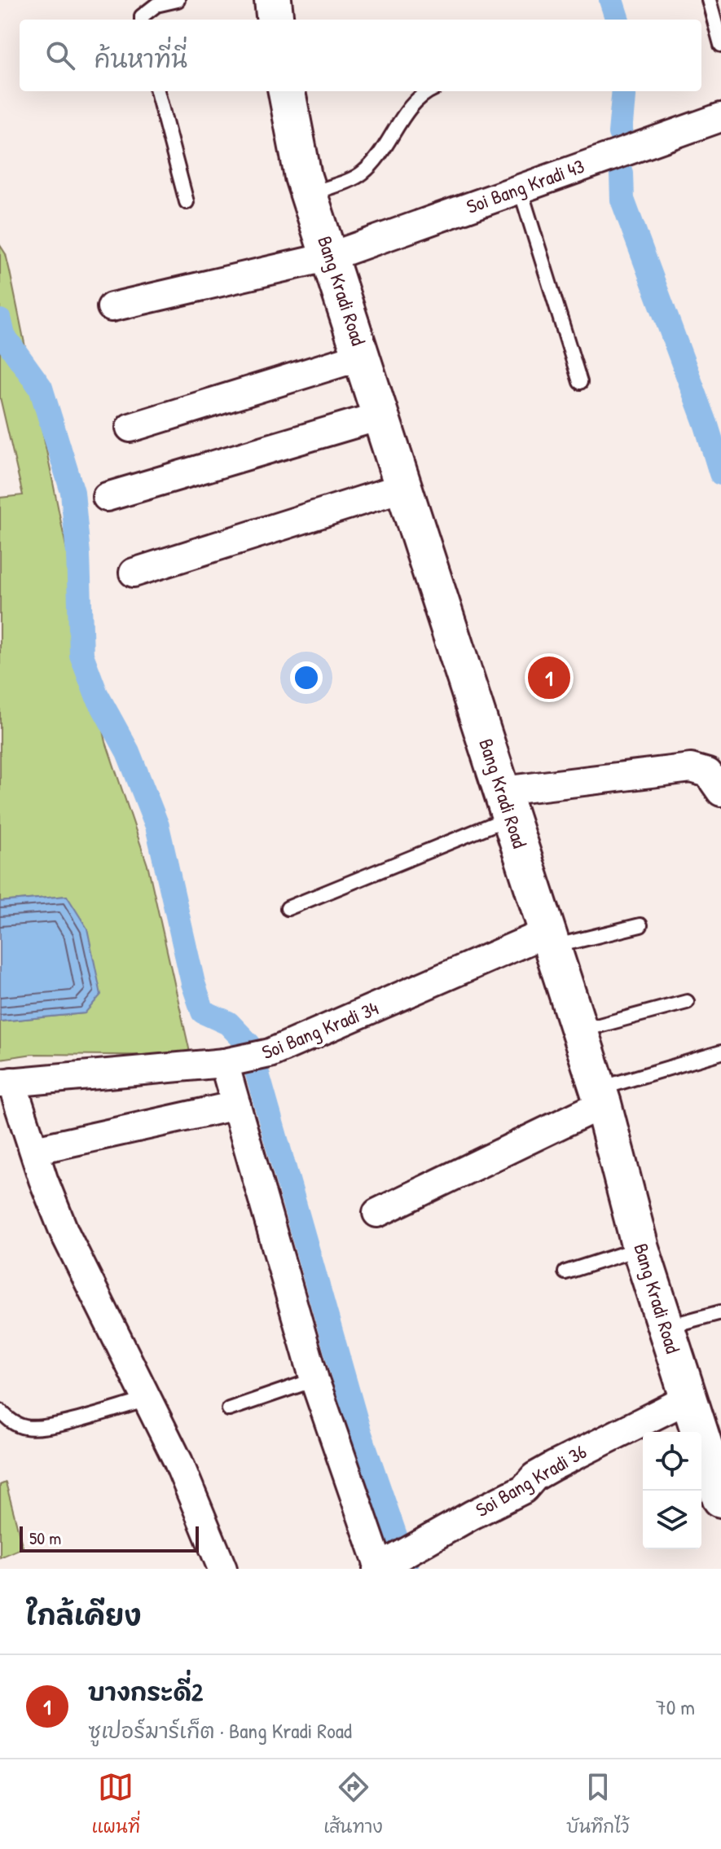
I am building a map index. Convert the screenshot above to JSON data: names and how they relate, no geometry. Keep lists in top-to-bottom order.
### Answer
{
  "streets": {
    "street": [
      "Soi Bang Kradi 43",
      "Bang Kradi Road",
      "Soi Bang Kradi 34",
      "Soi Bang Kradi 36"
    ]
  },
  "crossings": [
    ["Soi Bang Kradi 43", "Bang Kradi Road"],
    ["Bang Kradi Road", "Soi Bang Kradi 34"],
    ["Bang Kradi Road", "Soi Bang Kradi 36"]
  ],
  "scale_bar": "50 m",
  "page": {
    "search": "ค้นหาที่นี่",
    "pins": "1",
    "scale": "50 m",
    "heading": "ใกล้เคียง",
    "list": [
      {
        "mark": "1",
        "name": "บางกระดี่2",
        "note": "ซูเปอร์มาร์เก็ต · Bang Kradi Road",
        "value": "70 m"
      }
    ],
    "nav": ["แผนที่", "เส้นทาง", "บันทึกไว้"]
  }
}
